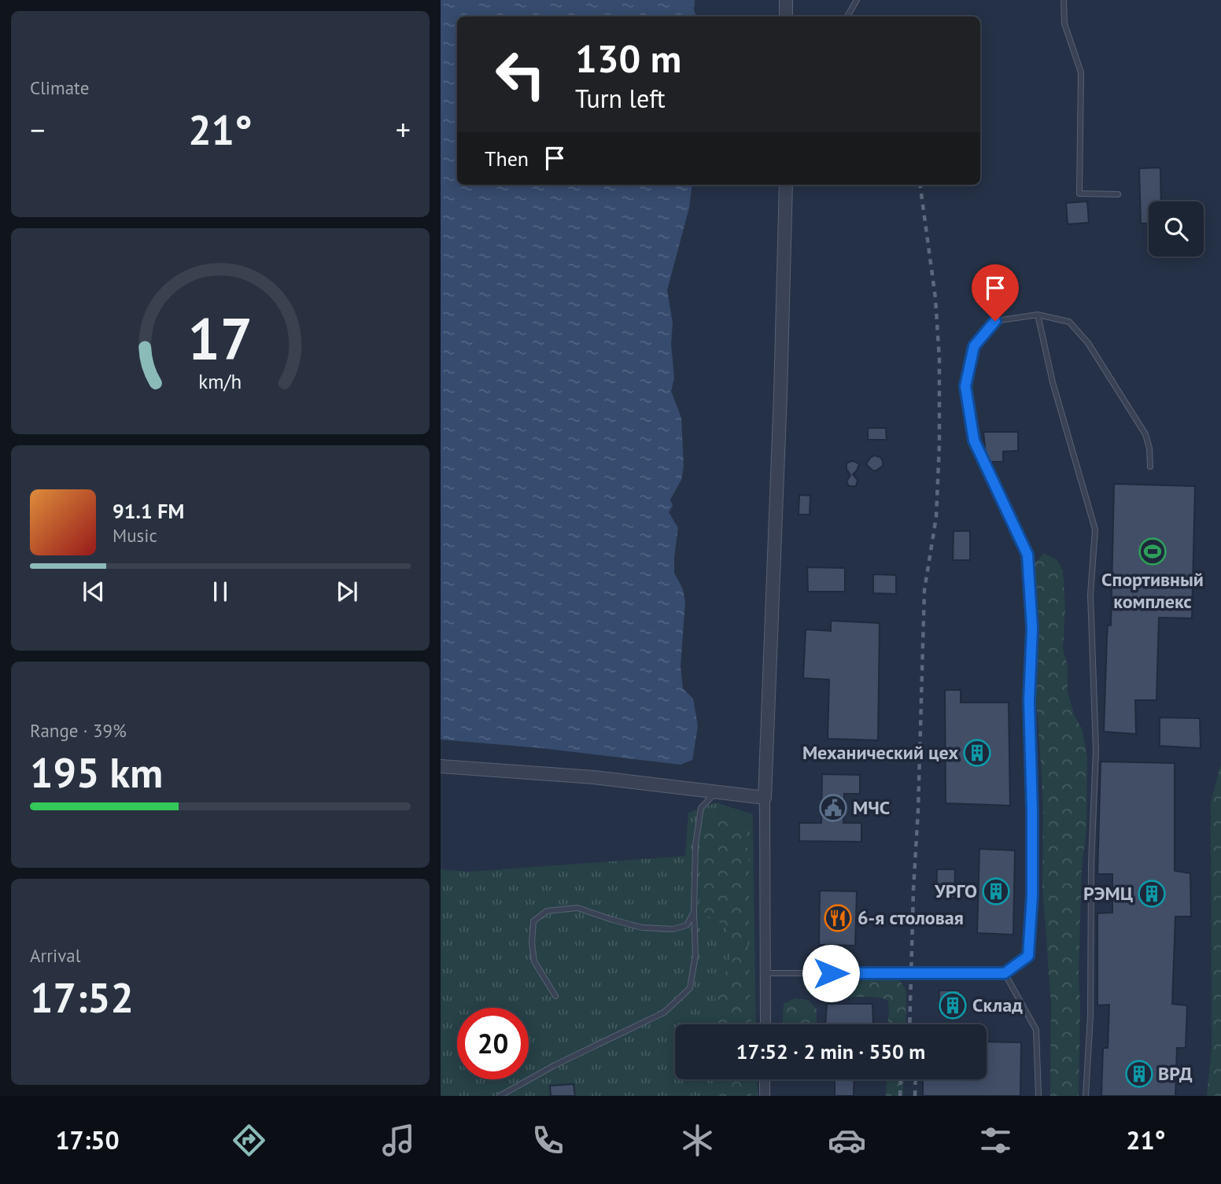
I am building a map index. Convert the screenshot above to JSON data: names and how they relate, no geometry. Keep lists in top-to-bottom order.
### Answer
{
  "places": {
    "sports": ["Спортивный комплекс"],
    "building": [
      "Механический цех",
      "УРГО",
      "РЭМЦ",
      "Склад",
      "ВРД"
    ],
    "public building": ["МЧС"],
    "restaurant": ["6-я столовая"]
  },
  "page": {
    "tile": [
      "Climate",
      ["Range · 39%", "195 km"],
      ["Arrival", "17:52"]
    ],
    "turn": ["130 m", "Turn left"],
    "heat": ["−", "21°", "+"],
    "then": "Then",
    "song": ["91.1 FM", "Music"],
    "limit": "20",
    "trip": "17:52 · 2 min · 550 m",
    "tabs": ["17:50", "21°"],
    "gauge": ["17", "km/h"]
  }
}
